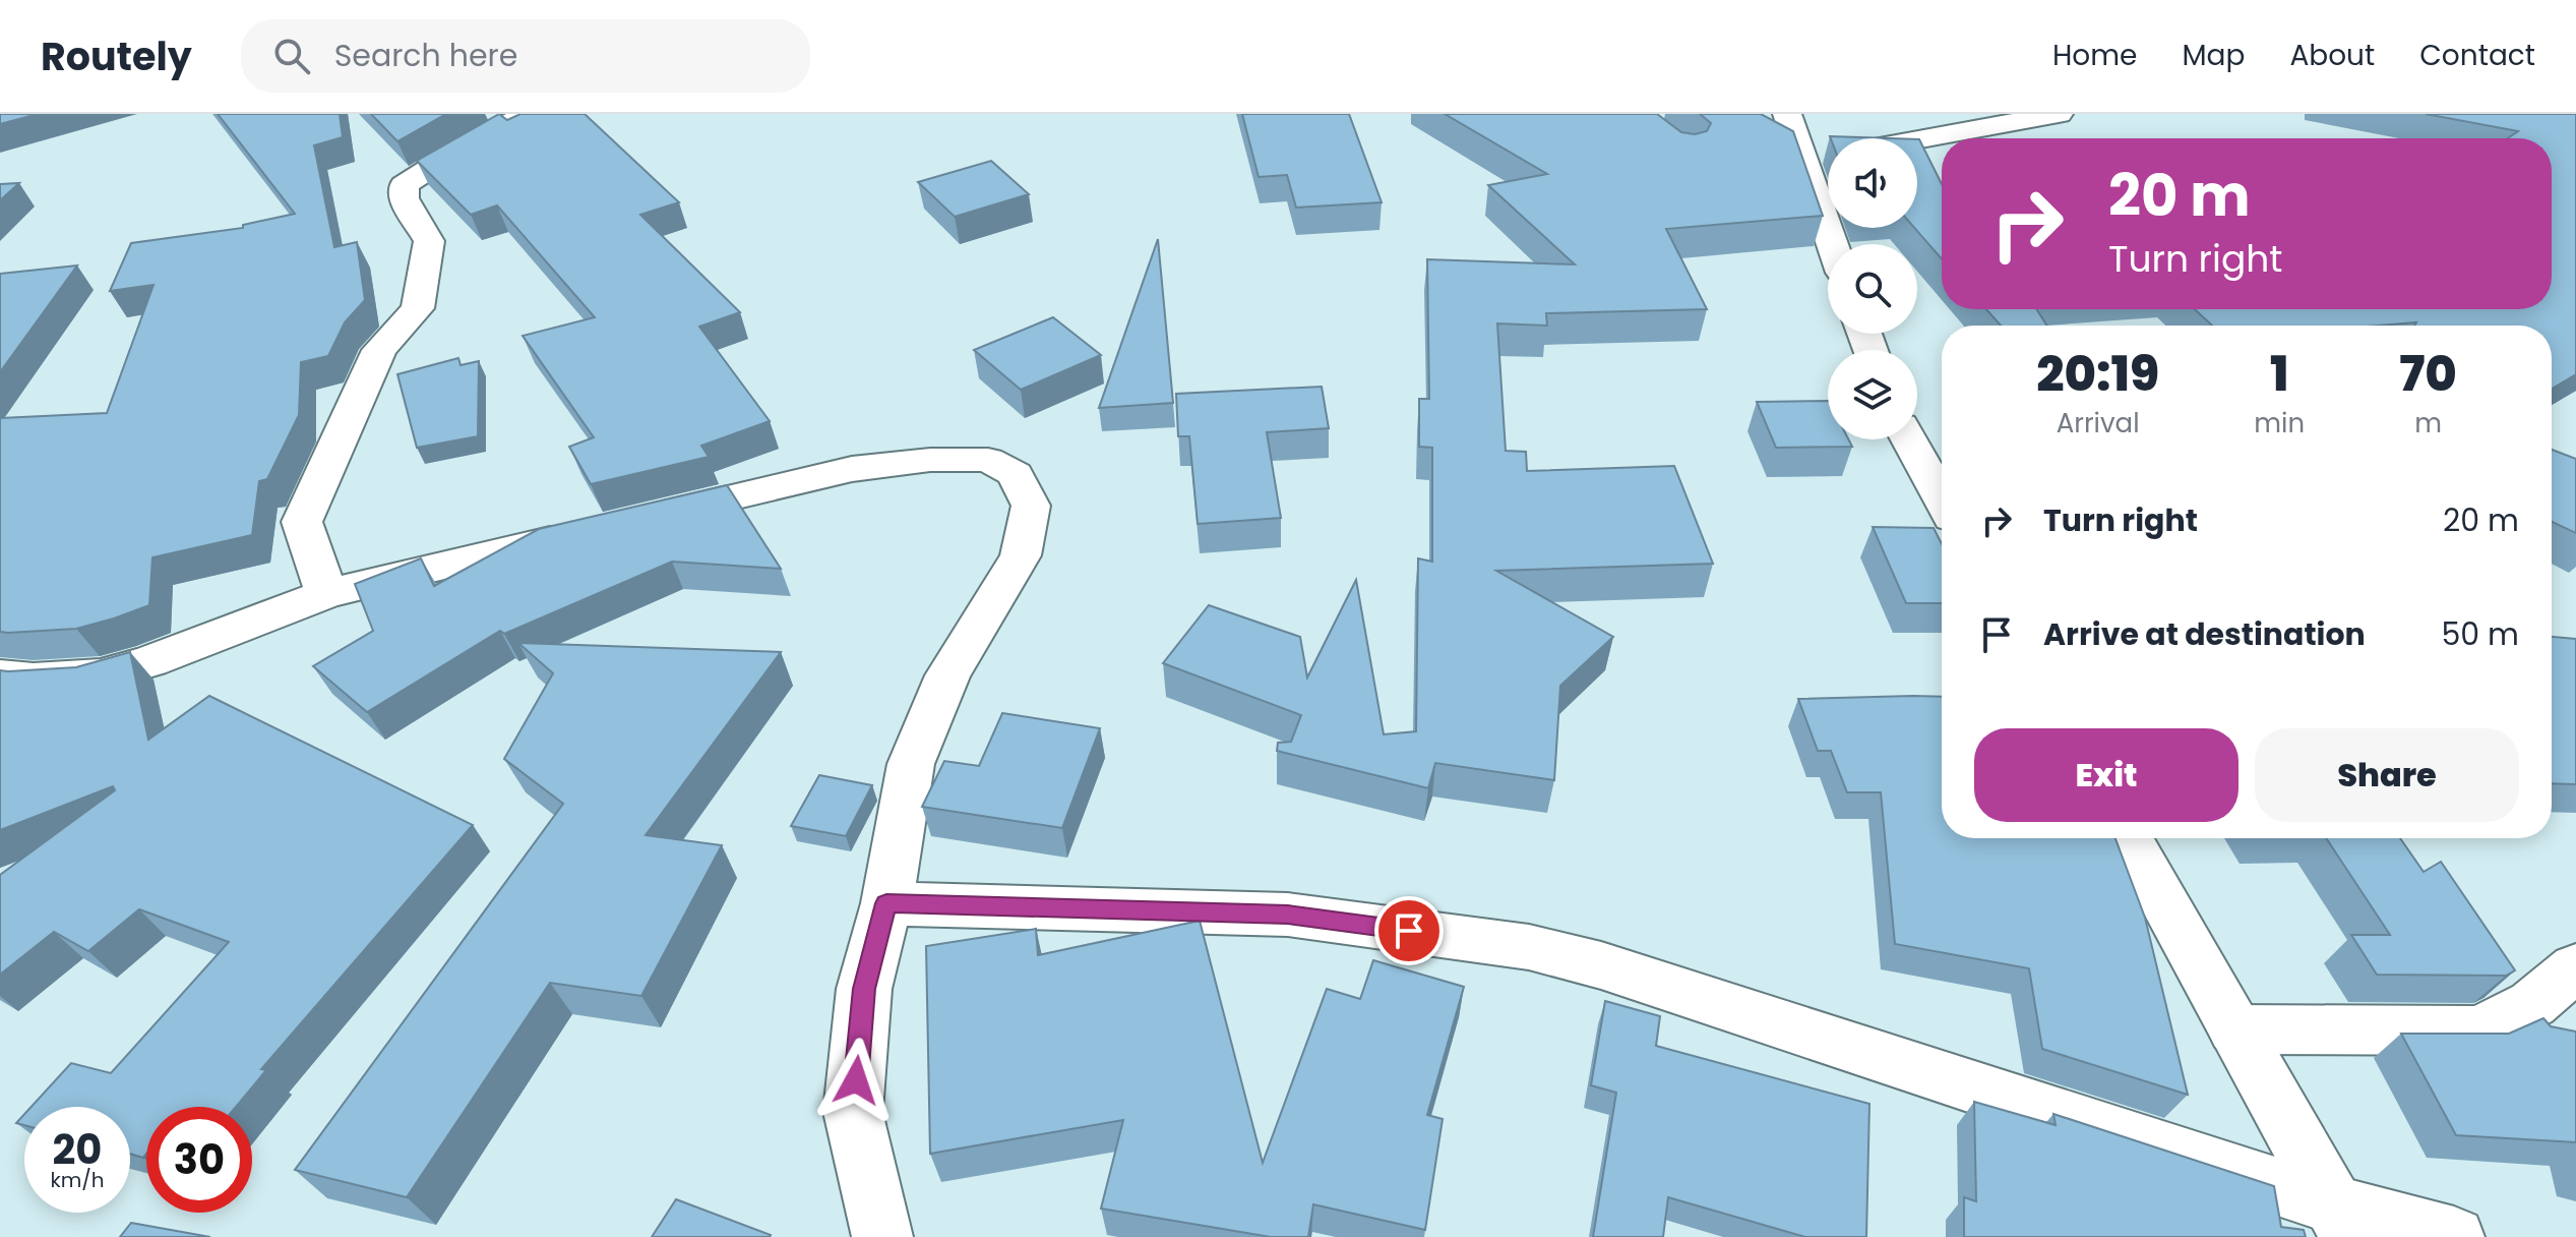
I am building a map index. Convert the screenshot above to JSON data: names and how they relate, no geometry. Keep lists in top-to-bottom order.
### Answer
{
  "page": {
    "header": "Routely",
    "search": "Search here",
    "nav": [
      "Home",
      "Map",
      "About",
      "Contact"
    ],
    "turn": ["20 m", "Turn right"],
    "eta": [
      "20:19",
      "Arrival",
      "1",
      "min",
      "70",
      "m"
    ],
    "list": [
      {
        "name": "Turn right",
        "value": "20 m"
      },
      {
        "name": "Arrive at destination",
        "value": "50 m"
      }
    ],
    "buttons": ["Exit", "Share"],
    "speed": "20 km/h",
    "limit": "30"
  }
}
